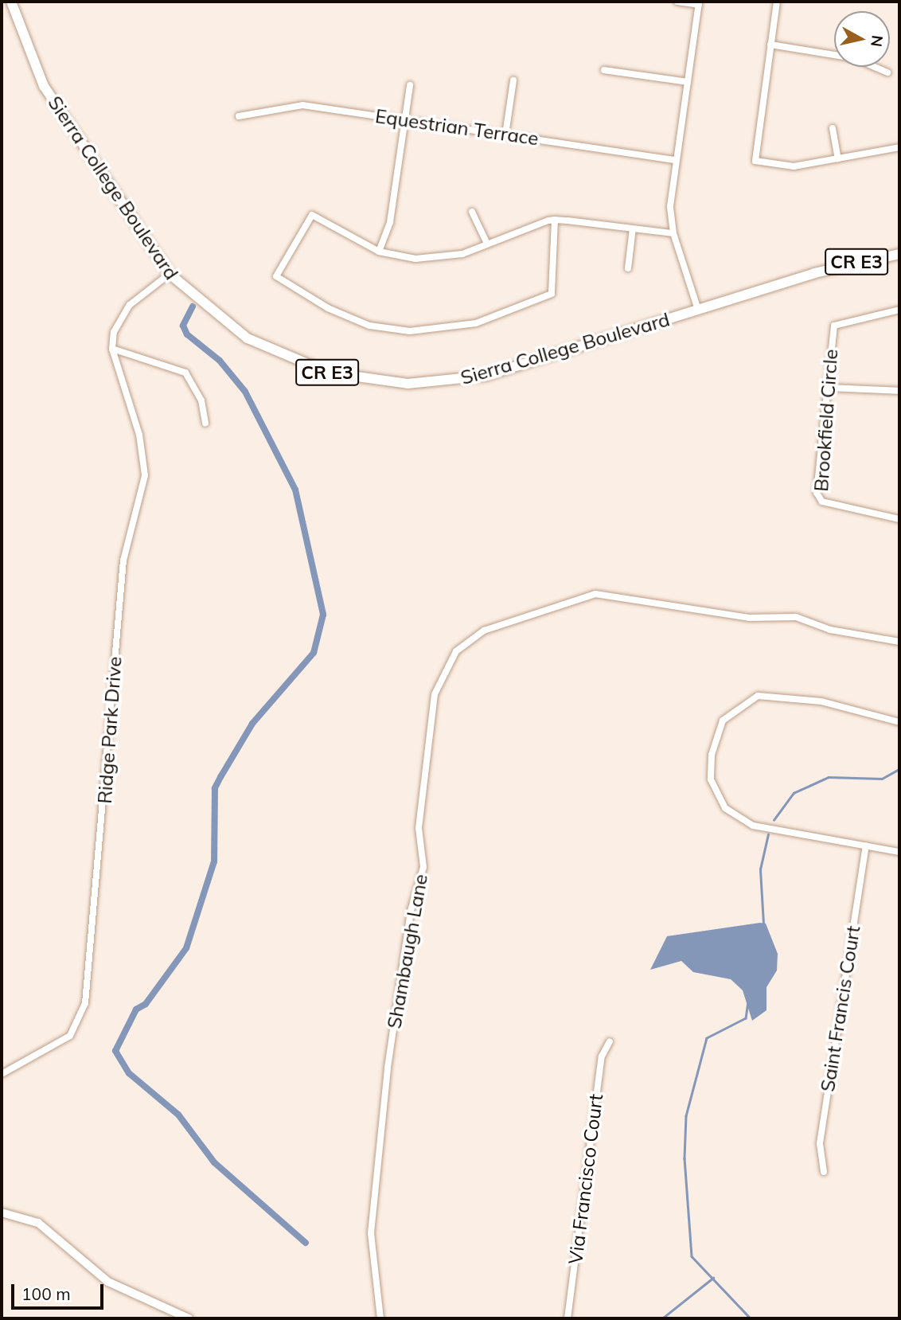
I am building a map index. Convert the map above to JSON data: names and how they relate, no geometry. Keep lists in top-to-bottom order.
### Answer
{
  "streets": {
    "main road": ["Sierra College Boulevard", "CR E3"],
    "street": [
      "Equestrian Terrace",
      "Brookfield Circle",
      "Ridge Park Drive",
      "Shambaugh Lane",
      "Saint Francis Court",
      "Via Francisco Court"
    ]
  },
  "scale_bar": "100 m",
  "north": "right"
}
